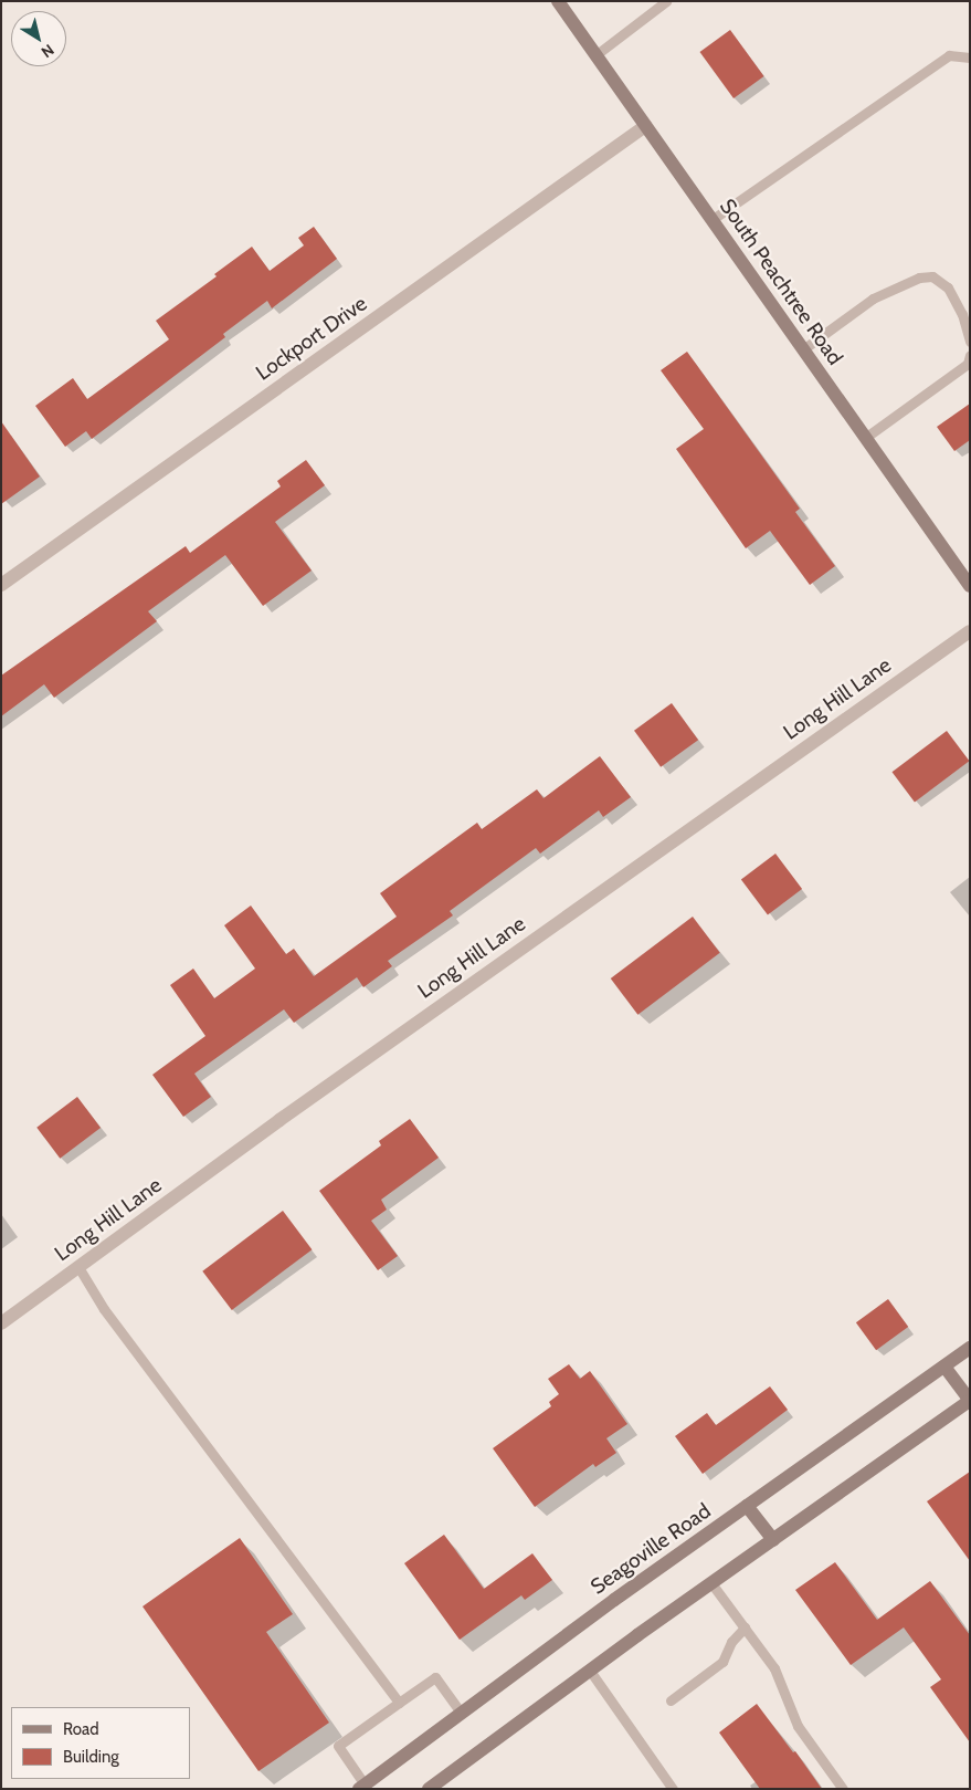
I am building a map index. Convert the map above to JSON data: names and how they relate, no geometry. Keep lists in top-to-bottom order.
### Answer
{
  "streets": {
    "main road": ["South Peachtree Road", "Seagoville Road"],
    "street": ["Lockport Drive", "Long Hill Lane"]
  },
  "crossings": [
    ["South Peachtree Road", "Lockport Drive"]
  ],
  "legend": ["Road", "Building"],
  "north": "bottom right"
}
